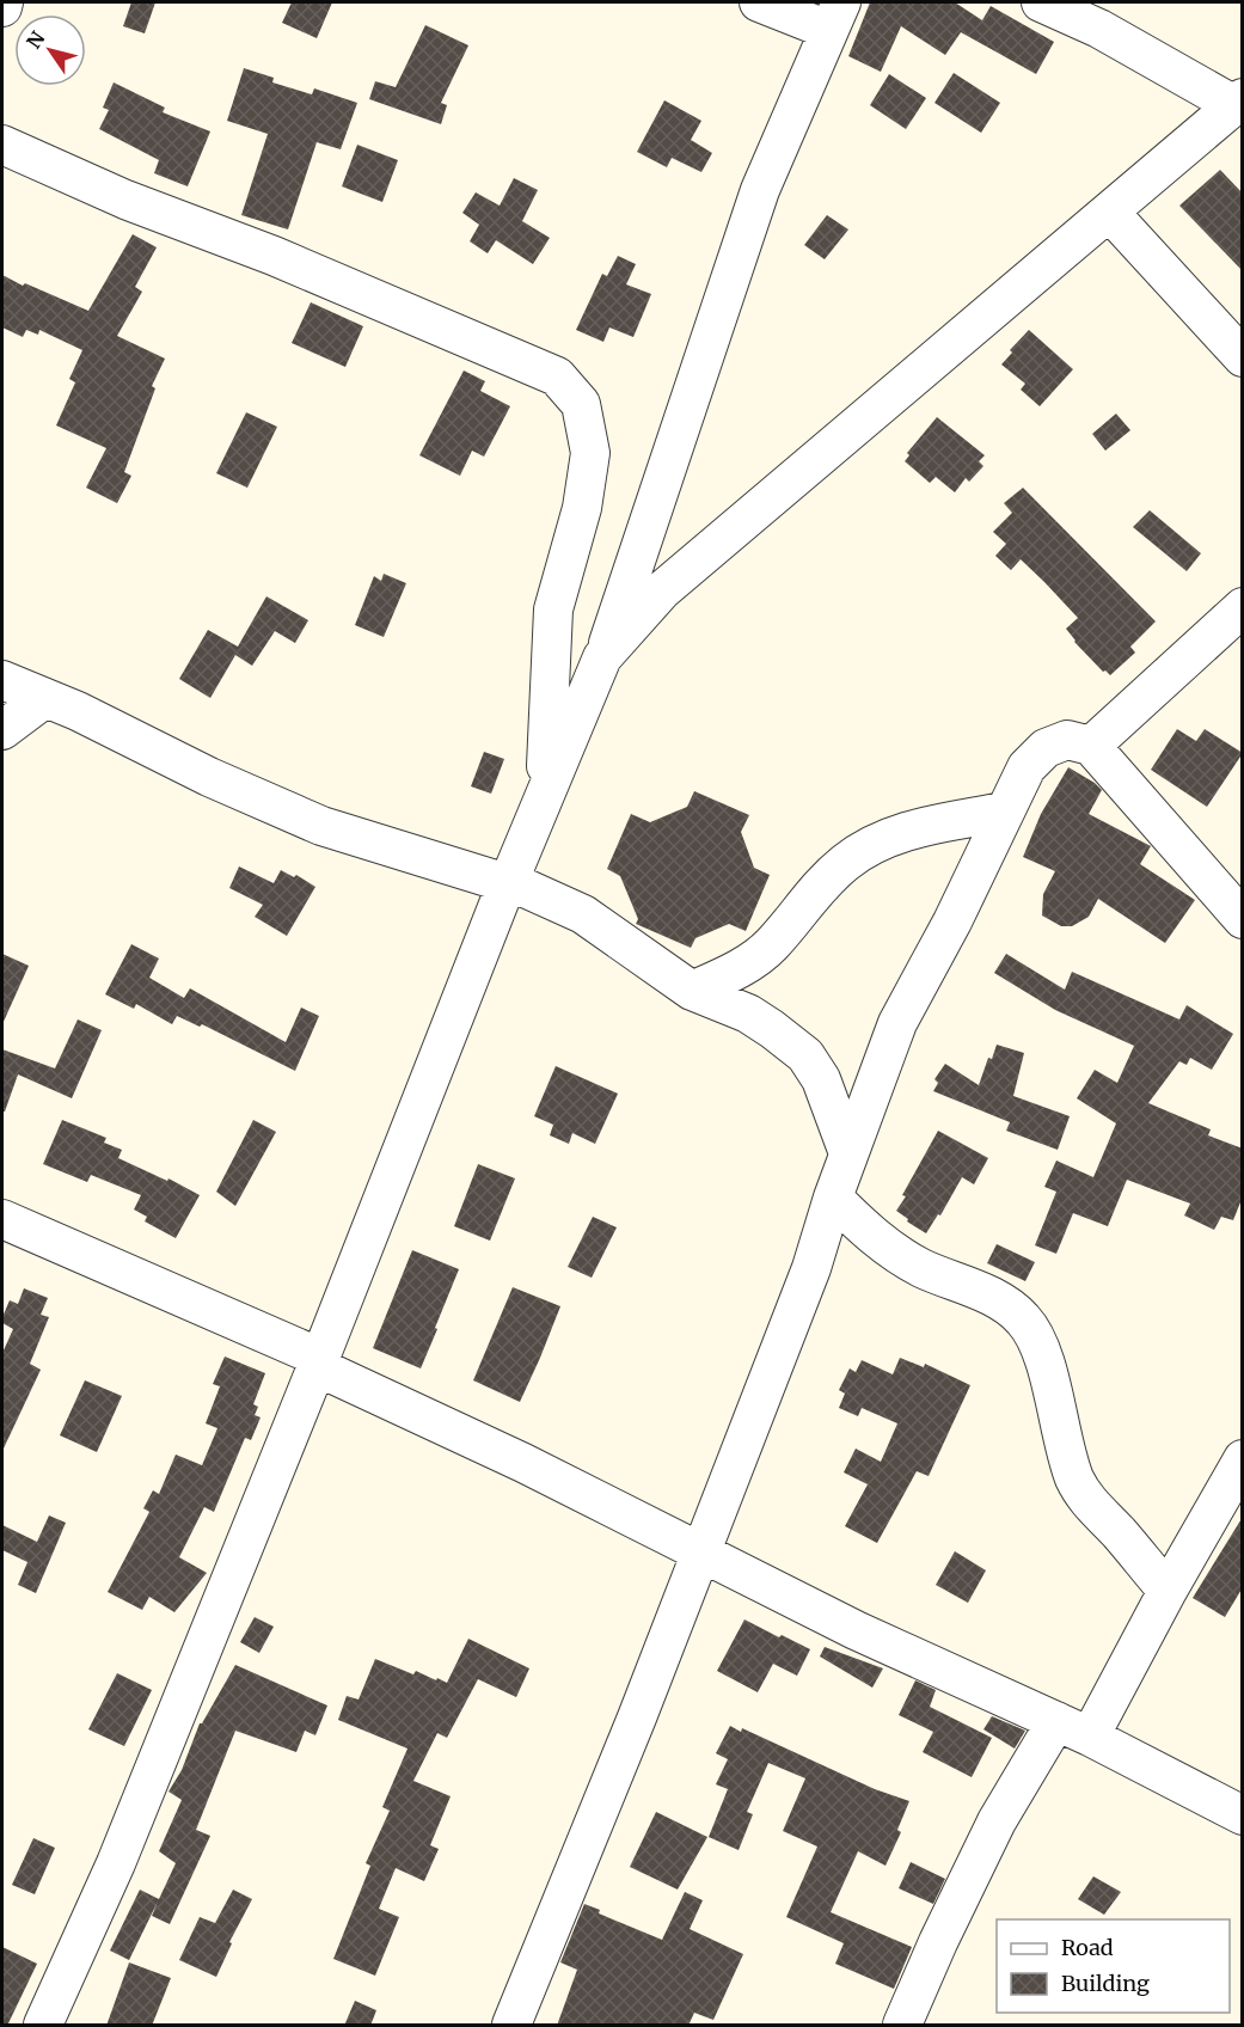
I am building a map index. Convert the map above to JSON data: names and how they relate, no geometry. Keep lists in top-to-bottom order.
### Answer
{
  "legend": ["Road", "Building"],
  "north": "top left"
}
